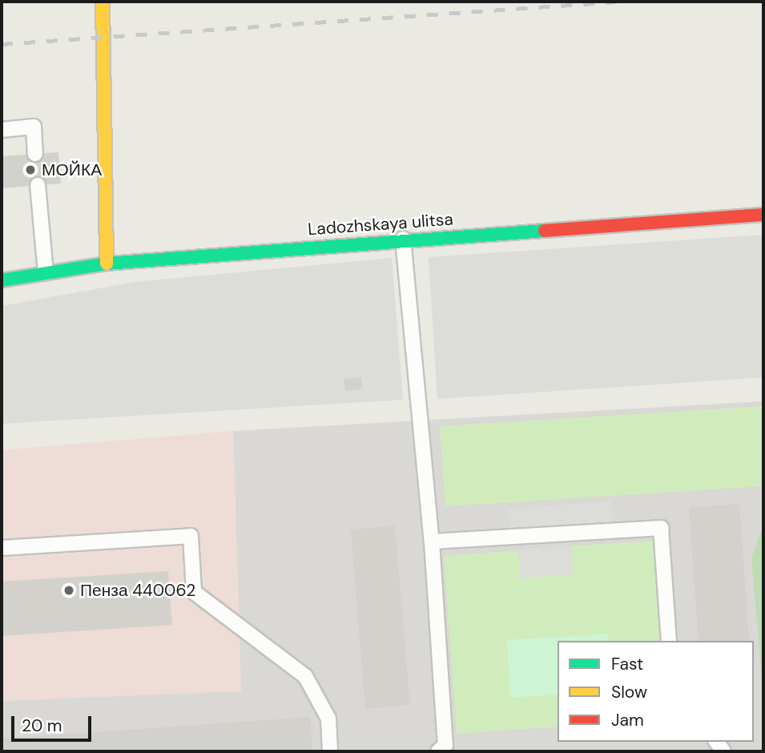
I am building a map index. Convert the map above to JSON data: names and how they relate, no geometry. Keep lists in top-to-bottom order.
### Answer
{
  "streets": {
    "street": ["Ladozhskaya ulitsa"]
  },
  "places": ["МОЙКА", "Пенза 440062"],
  "legend": ["Fast", "Slow", "Jam"],
  "scale_bar": "20 m"
}
